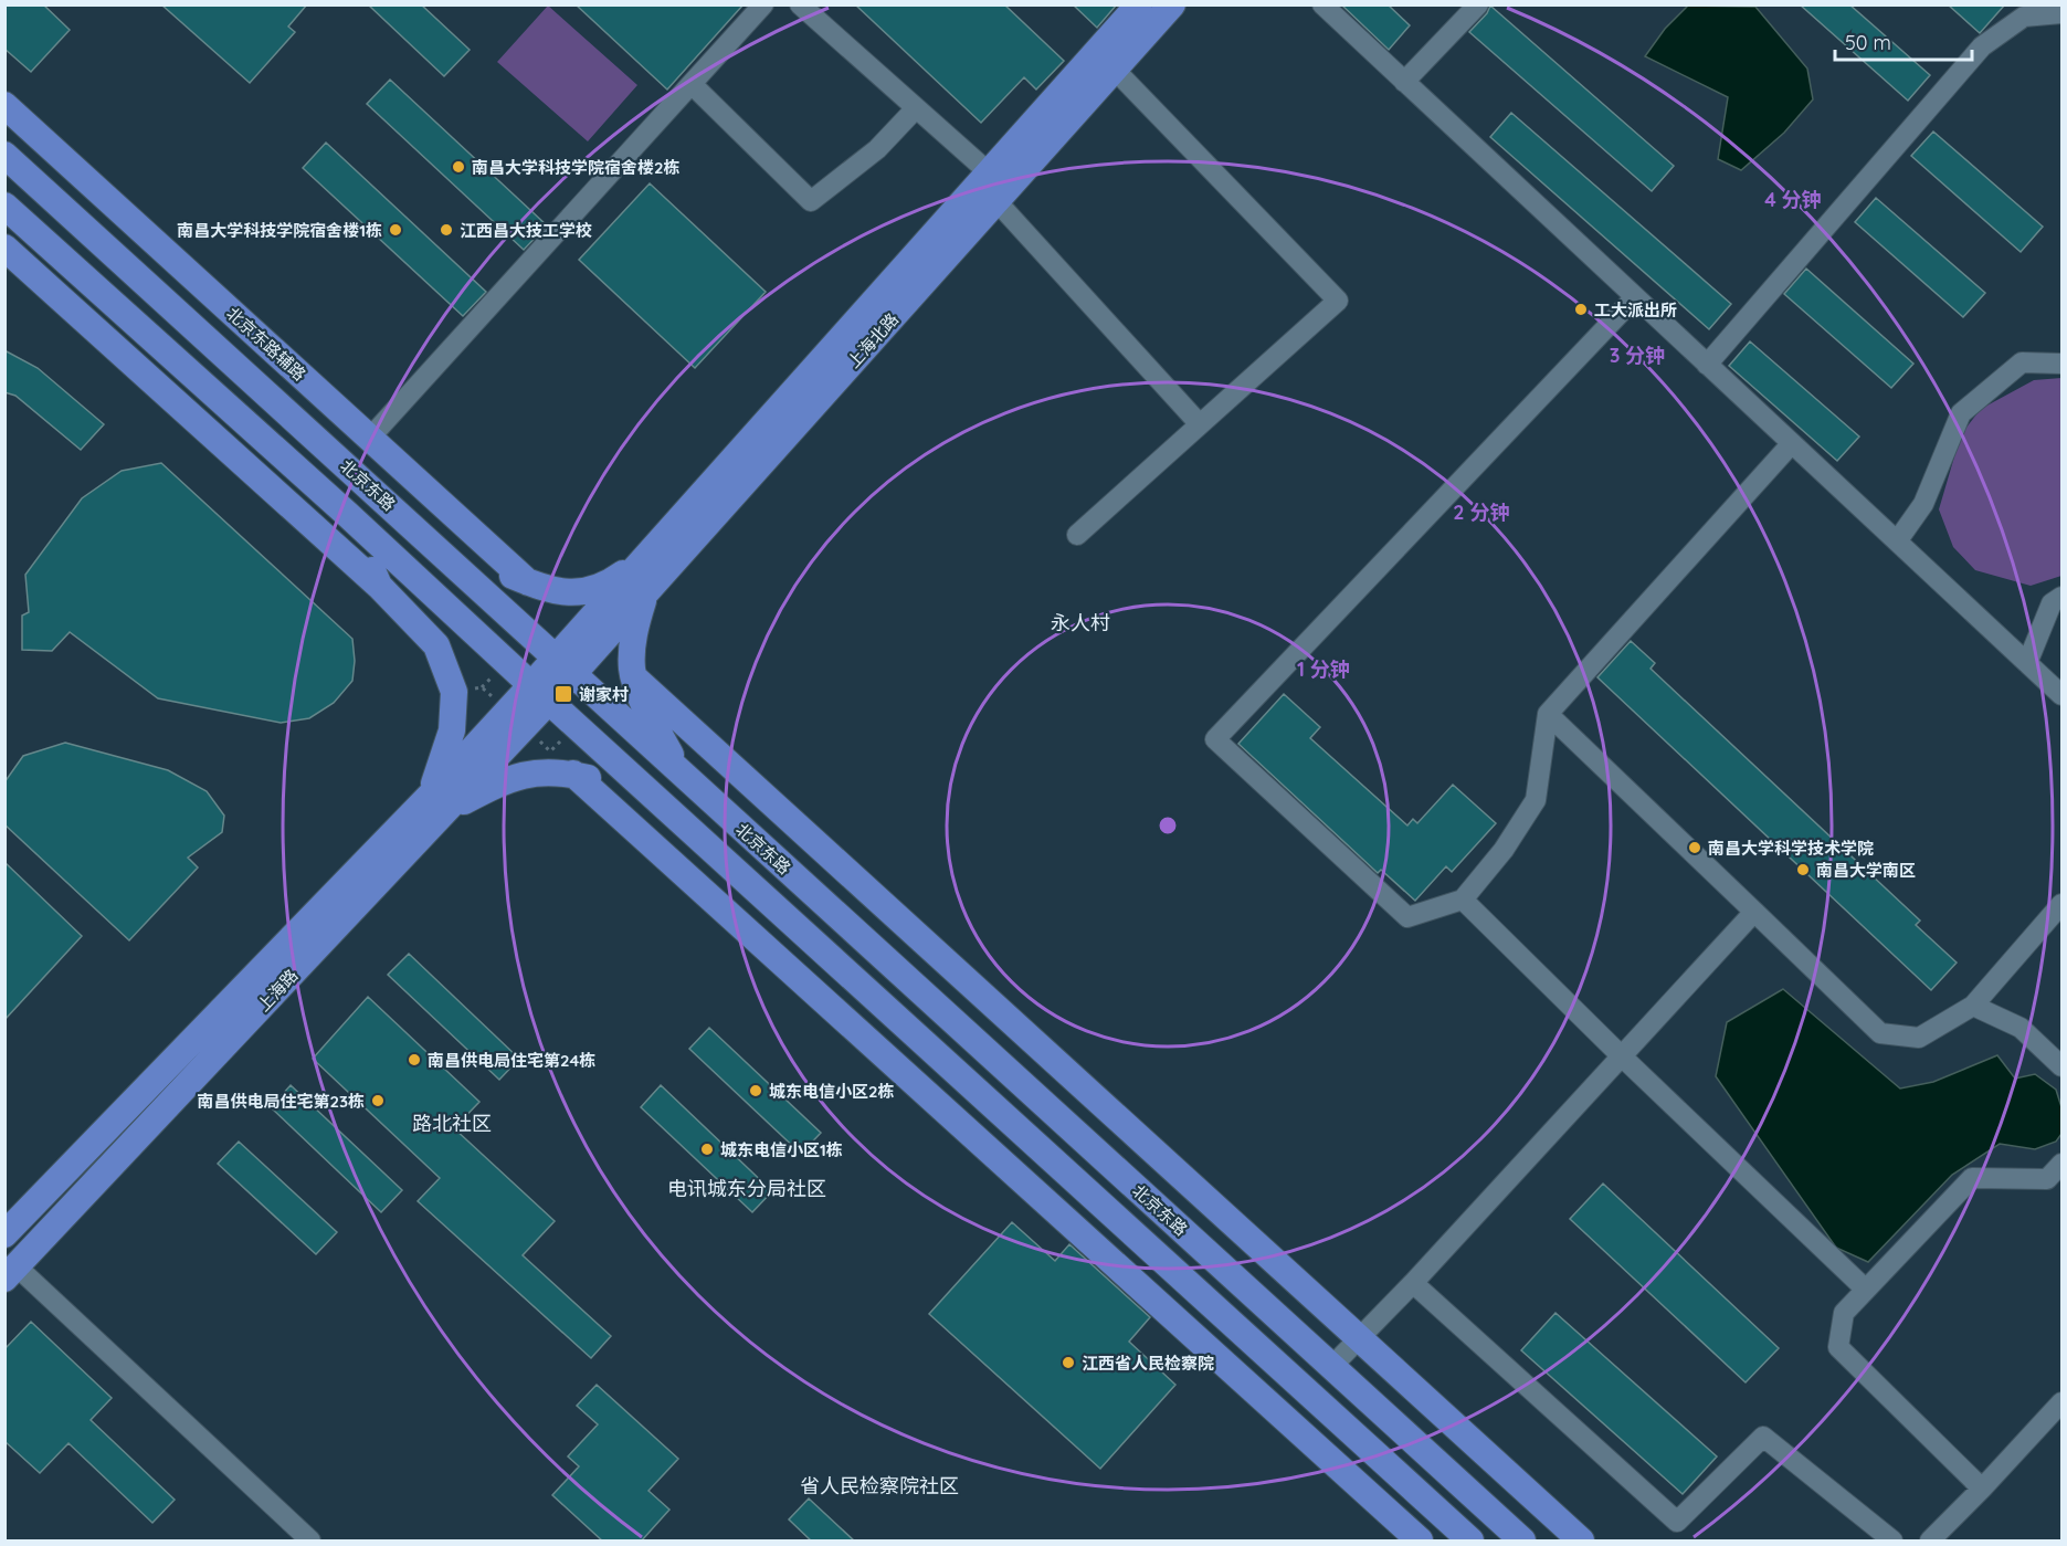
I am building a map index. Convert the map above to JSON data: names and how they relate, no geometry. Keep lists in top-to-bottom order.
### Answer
{
  "streets": {
    "main road": [
      "上海北路",
      "北京东路辅路",
      "北京东路",
      "上海路"
    ]
  },
  "crossings": [
    ["上海北路", "北京东路"],
    ["上海北路", "上海路"],
    ["北京东路", "上海路"]
  ],
  "districts": [
    "永人村",
    "路北社区",
    "电讯城东分局社区",
    "省人民检察院社区"
  ],
  "places": {
    "other": [
      "南昌大学科技学院宿舍楼2栋",
      "南昌大学科技学院宿舍楼1栋",
      "江西昌大技工学校",
      "工大派出所",
      "南昌大学科学技术学院",
      "南昌大学南区",
      "南昌供电局住宅第24栋",
      "城东电信小区2栋",
      "南昌供电局住宅第23栋",
      "城东电信小区1栋",
      "江西省人民检察院"
    ],
    "transit": ["谢家村"]
  },
  "scale_bar": "50 m",
  "rings": [
    "4 分钟",
    "3 分钟",
    "2 分钟",
    "1 分钟"
  ]
}
